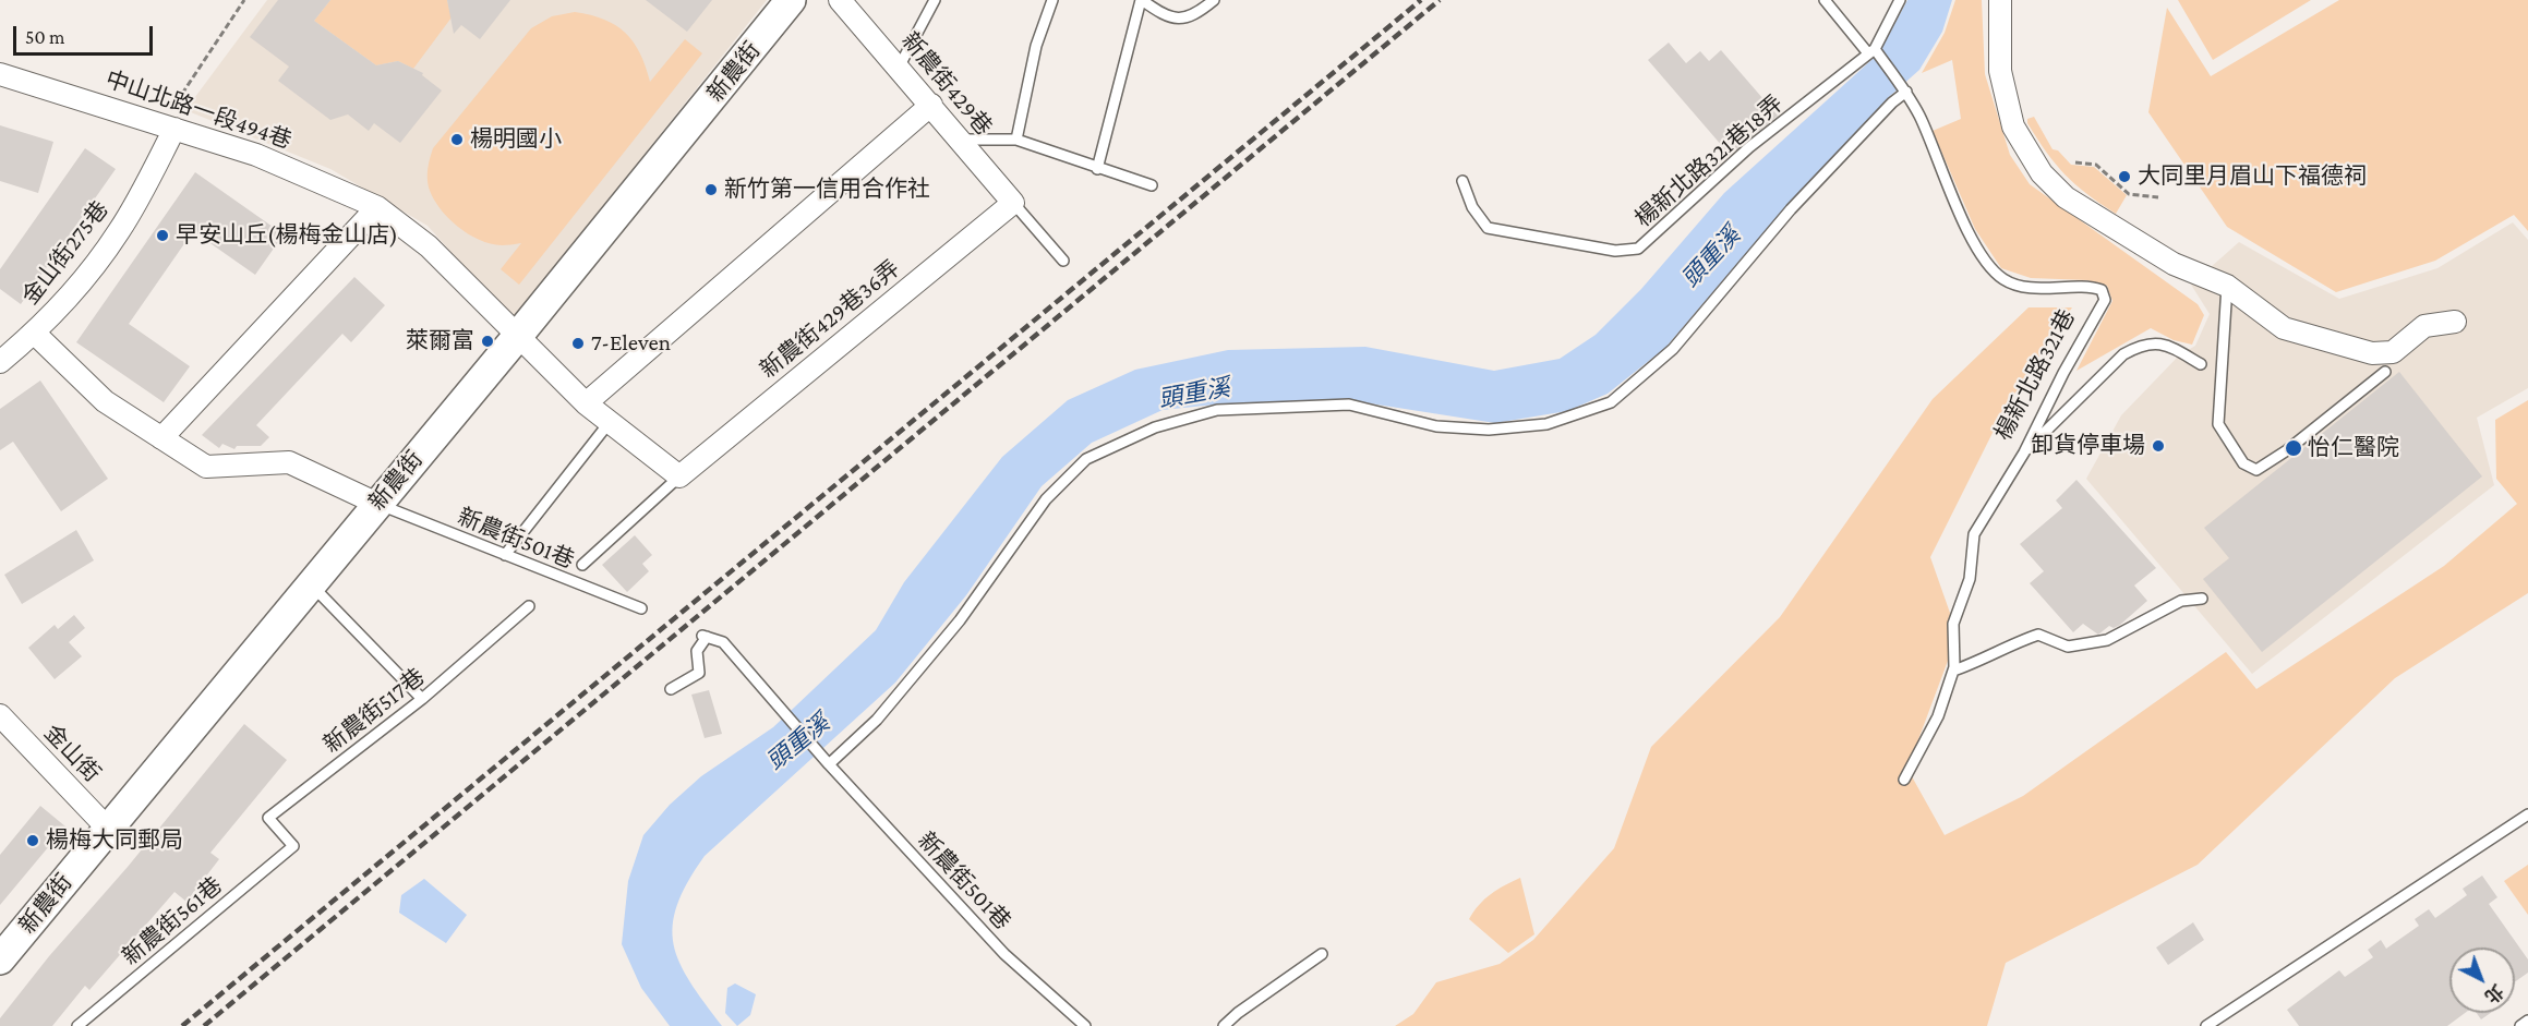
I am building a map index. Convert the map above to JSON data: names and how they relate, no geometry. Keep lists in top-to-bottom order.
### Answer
{
  "streets": {
    "street": [
      "新農街",
      "新農街429巷",
      "中山北路一段494巷",
      "金山街275巷",
      "新農街429巷36弄",
      "金山街"
    ],
    "lane": [
      "楊新北路321巷18弄",
      "楊新北路321巷",
      "新農街501巷",
      "新農街517巷",
      "新農街561巷"
    ]
  },
  "crossings": [
    ["新農街", "中山北路一段494巷"],
    ["新農街", "新農街501巷"],
    ["新農街", "金山街"],
    ["新農街429巷", "新農街429巷36弄"],
    ["中山北路一段494巷", "金山街275巷"],
    ["中山北路一段494巷", "新農街429巷36弄"],
    ["新農街517巷", "新農街561巷"]
  ],
  "water": ["頭重溪"],
  "places": [
    "楊明國小",
    "大同里月眉山下福德祠",
    "新竹第一信用合作社",
    "早安山丘(楊梅金山店)",
    "萊爾富",
    "7-Eleven",
    "卸貨停車場",
    "怡仁醫院",
    "楊梅大同郵局"
  ],
  "scale_bar": "50 m",
  "north": "bottom right"
}
